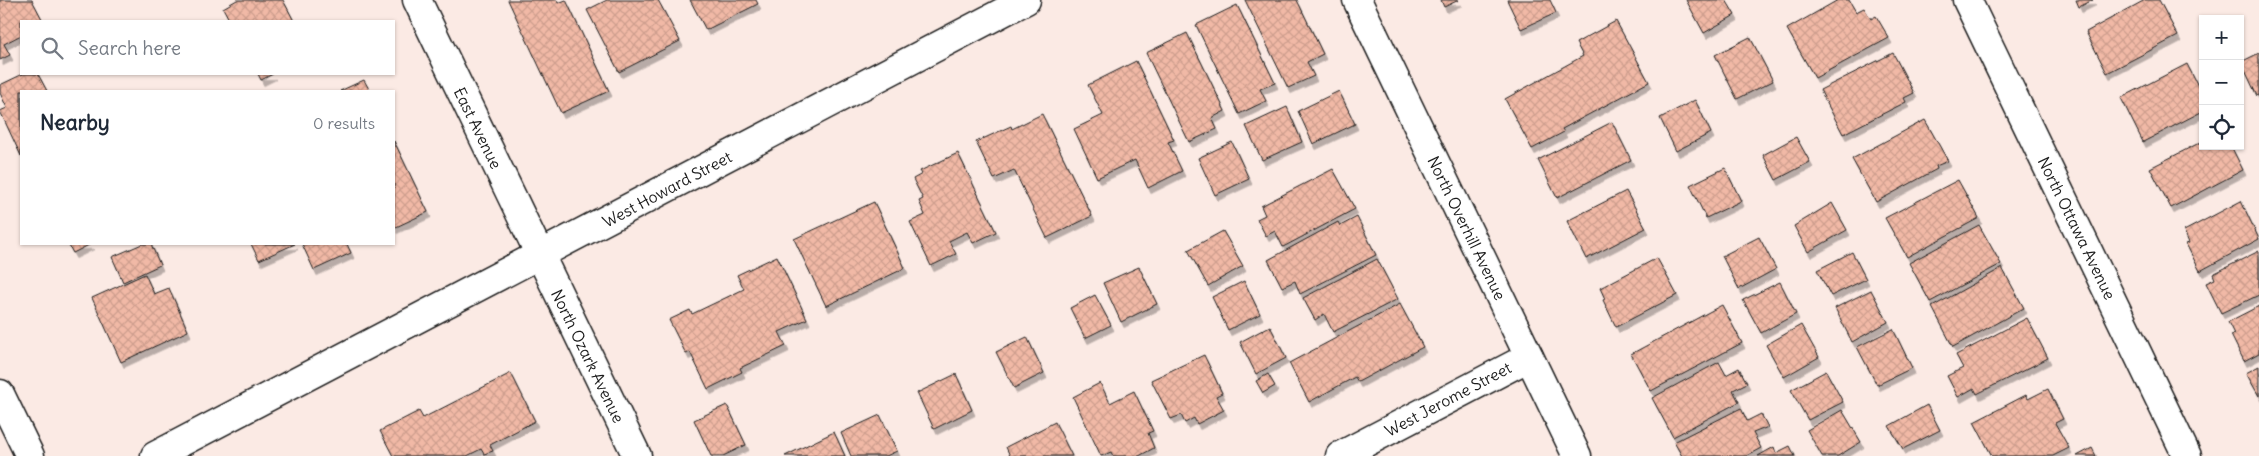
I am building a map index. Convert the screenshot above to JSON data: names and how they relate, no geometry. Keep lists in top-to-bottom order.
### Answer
{
  "streets": {
    "street": [
      "East Avenue",
      "West Howard Street",
      "North Overhill Avenue",
      "North Ottawa Avenue",
      "North Ozark Avenue",
      "West Jerome Street"
    ]
  },
  "crossings": [
    ["East Avenue", "West Howard Street"],
    ["East Avenue", "North Ozark Avenue"],
    ["West Howard Street", "North Ozark Avenue"],
    ["North Overhill Avenue", "West Jerome Street"]
  ],
  "page": {
    "map_buttons": ["+", "−"],
    "search": "Search here",
    "heading": ["Nearby", "0 results"]
  }
}
